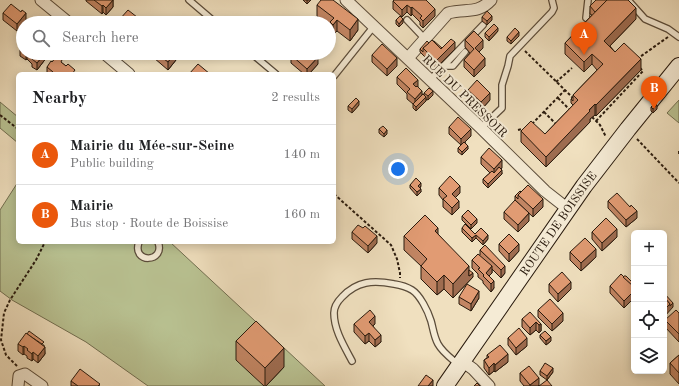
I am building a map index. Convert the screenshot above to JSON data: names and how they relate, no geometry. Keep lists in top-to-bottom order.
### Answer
{
  "streets": {
    "street": ["RUE DU PRESSOIR", "ROUTE DE BOISSISE"]
  },
  "crossings": [
    ["RUE DU PRESSOIR", "ROUTE DE BOISSISE"]
  ],
  "page": {
    "search": "Search here",
    "pins": ["A", "B"],
    "heading": ["Nearby", "2 results"],
    "list": [
      {
        "mark": "A",
        "name": "Mairie du Mée-sur-Seine",
        "note": "Public building",
        "value": "140 m"
      },
      {
        "mark": "B",
        "name": "Mairie",
        "note": "Bus stop · Route de Boissise",
        "value": "160 m"
      }
    ],
    "map_buttons": ["+", "−"]
  }
}
